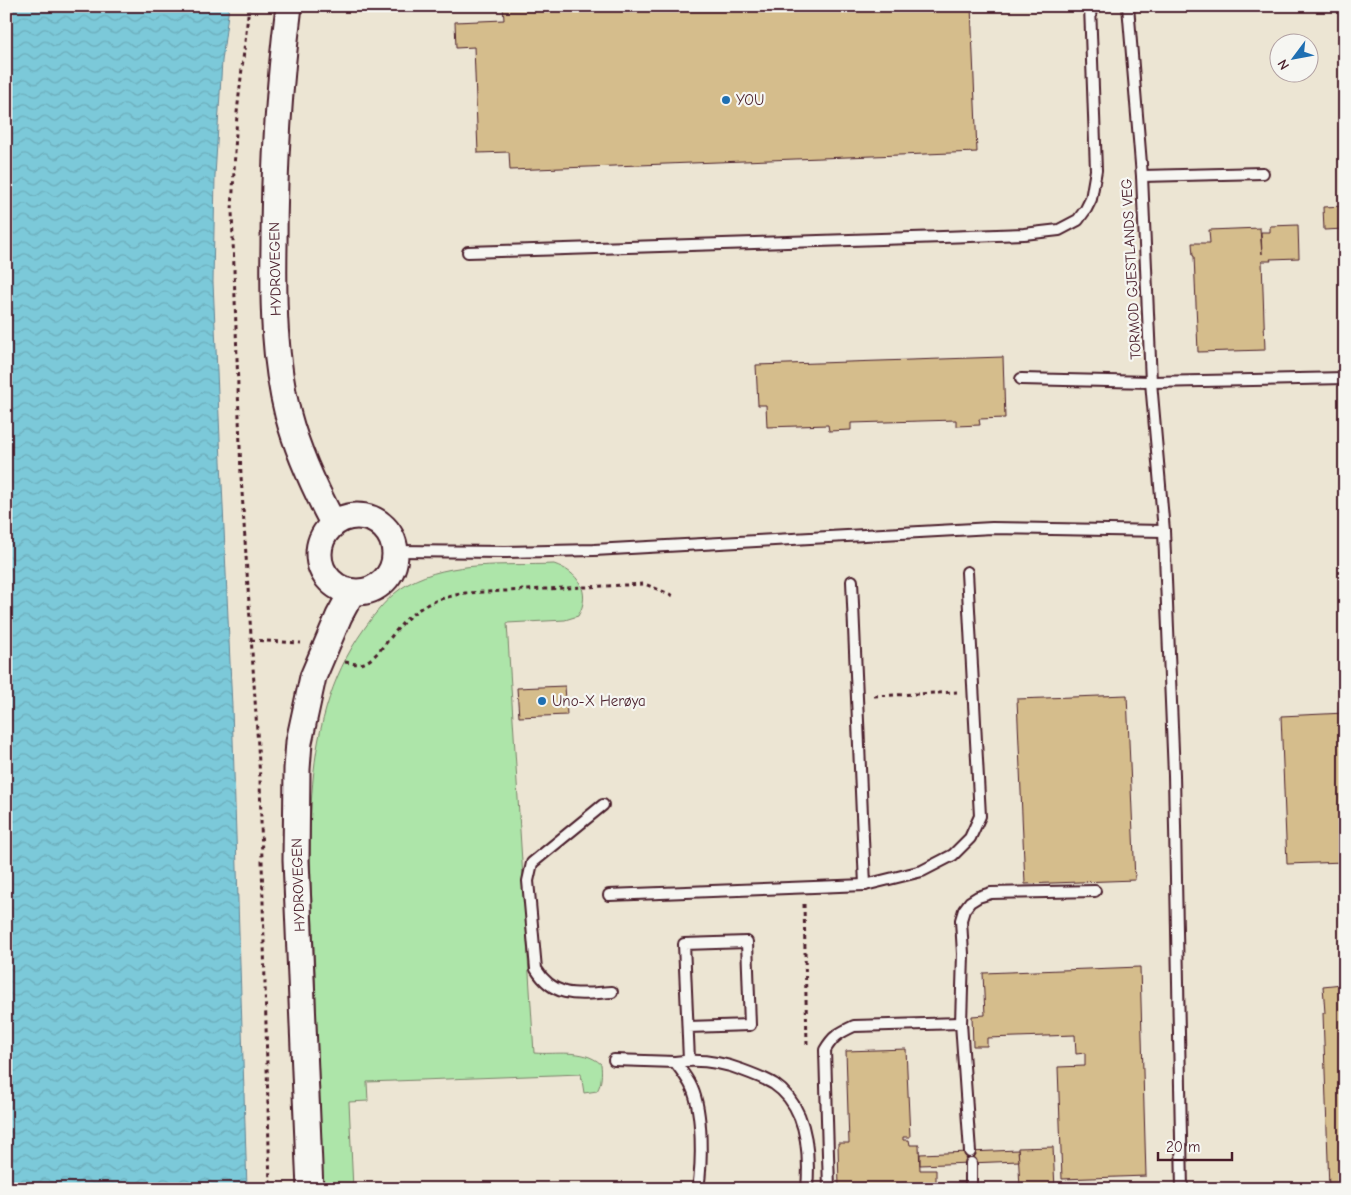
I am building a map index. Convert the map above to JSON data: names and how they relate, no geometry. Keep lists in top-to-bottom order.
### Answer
{
  "streets": {
    "street": ["HYDROVEGEN"],
    "lane": ["TORMOD GJESTLANDS VEG"]
  },
  "places": ["YOU", "Uno-X Herøya"],
  "scale_bar": "20 m",
  "north": "bottom left"
}
